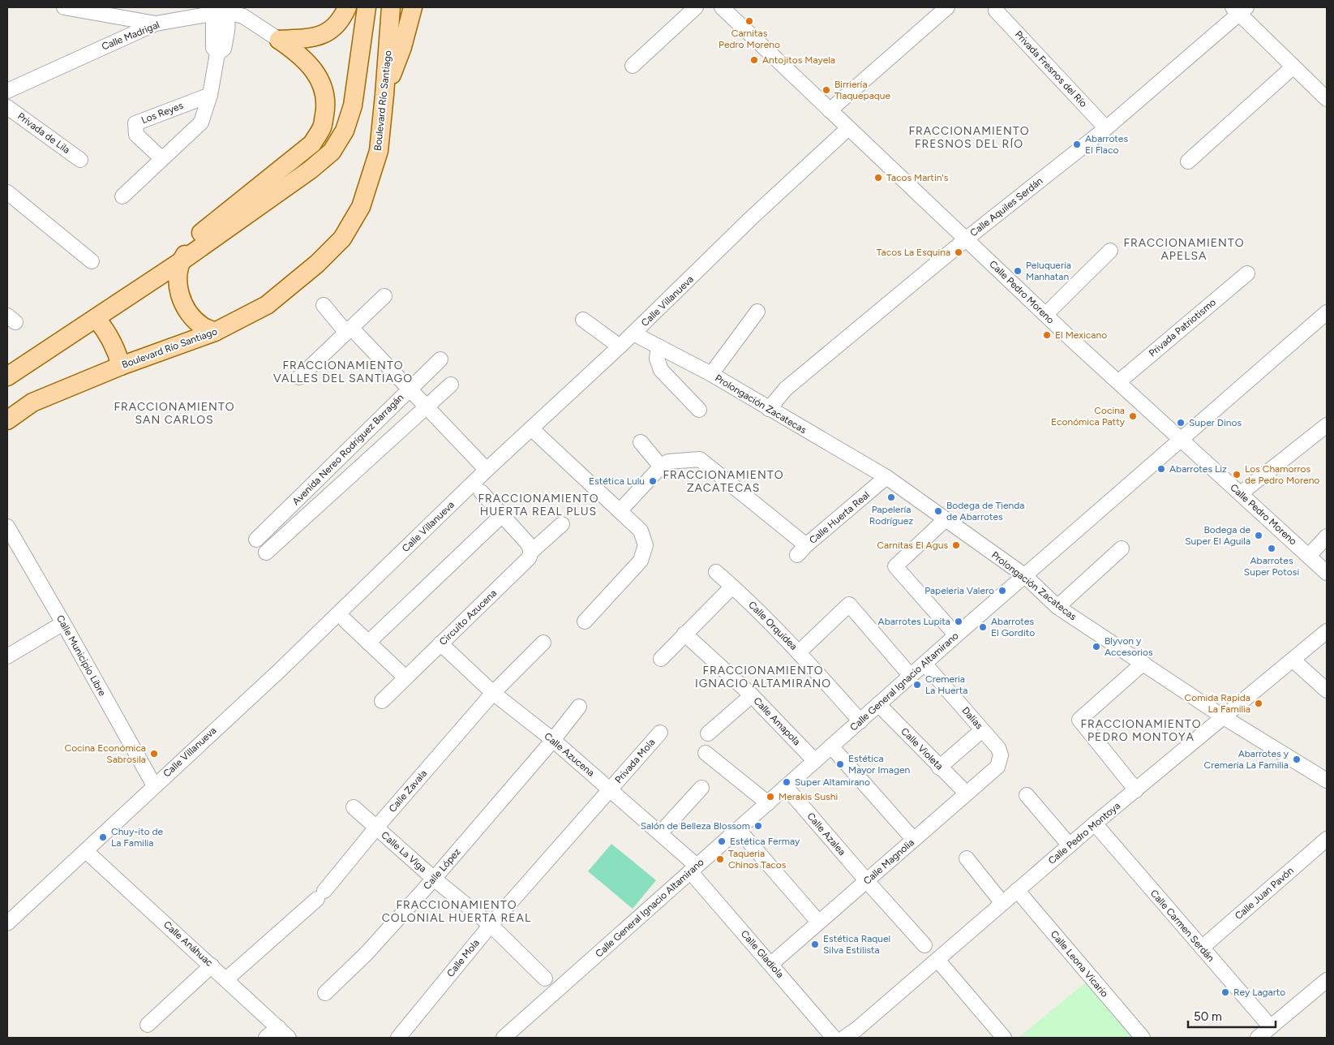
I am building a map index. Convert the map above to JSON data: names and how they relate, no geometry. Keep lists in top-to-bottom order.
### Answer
{
  "streets": {
    "main road": ["Boulevard Río Santiago"],
    "street": [
      "Calle Madrigal",
      "Privada Fresnos del Río",
      "Los Reyes",
      "Privada de Lila",
      "Calle Aquiles Serdán",
      "Calle Pedro Moreno",
      "Calle Villanueva",
      "Privada Patriotismo",
      "Prolongación Zacatecas",
      "Avenida Nereo Rodríguez Barragán",
      "Calle Huerta Real",
      "Circuito Azucena",
      "Calle Orquídea",
      "Calle Municipio Libre",
      "Calle General Ignacio Altamirano",
      "Dalias",
      "Calle Amapola",
      "Calle Violeta",
      "Calle Azucena",
      "Privada Mola",
      "Calle Zavala",
      "Calle Pedro Montoya",
      "Calle Azalea",
      "Calle La Viga",
      "Calle Magnolia",
      "Calle López",
      "Calle Juan Pavón",
      "Calle Carmen Serdán",
      "Calle Anáhuac",
      "Calle Gladiola",
      "Calle Mola",
      "Calle Leona Vicario"
    ]
  },
  "crossings": [
    ["Privada Fresnos del Río", "Calle Aquiles Serdán"],
    ["Calle Aquiles Serdán", "Calle Pedro Moreno"],
    ["Calle Aquiles Serdán", "Prolongación Zacatecas"],
    ["Calle Pedro Moreno", "Calle Villanueva"],
    ["Calle Pedro Moreno", "Privada Patriotismo"],
    ["Calle Pedro Moreno", "Calle General Ignacio Altamirano"],
    ["Calle Villanueva", "Prolongación Zacatecas"],
    ["Calle Villanueva", "Calle Municipio Libre"],
    ["Calle Villanueva", "Calle Anáhuac"],
    ["Prolongación Zacatecas", "Calle Huerta Real"],
    ["Prolongación Zacatecas", "Calle General Ignacio Altamirano"],
    ["Prolongación Zacatecas", "Calle Pedro Montoya"],
    ["Circuito Azucena", "Calle Azucena"],
    ["Calle Orquídea", "Calle General Ignacio Altamirano"],
    ["Calle General Ignacio Altamirano", "Dalias"],
    ["Calle General Ignacio Altamirano", "Calle Amapola"],
    ["Calle General Ignacio Altamirano", "Calle Violeta"],
    ["Calle General Ignacio Altamirano", "Calle Azucena"],
    ["Calle General Ignacio Altamirano", "Calle Azalea"],
    ["Calle General Ignacio Altamirano", "Calle Gladiola"],
    ["Dalias", "Calle Magnolia"],
    ["Calle Violeta", "Calle Magnolia"],
    ["Calle Azucena", "Privada Mola"],
    ["Calle Azucena", "Calle Zavala"],
    ["Calle Azucena", "Calle López"],
    ["Calle Azucena", "Calle Gladiola"],
    ["Calle Azucena", "Calle Mola"],
    ["Privada Mola", "Calle Mola"],
    ["Calle Zavala", "Calle La Viga"],
    ["Calle Zavala", "Calle Anáhuac"],
    ["Calle Pedro Montoya", "Calle Carmen Serdán"],
    ["Calle Pedro Montoya", "Calle Leona Vicario"],
    ["Calle Azalea", "Calle Magnolia"],
    ["Calle La Viga", "Calle López"],
    ["Calle La Viga", "Calle Mola"],
    ["Calle Magnolia", "Calle Gladiola"],
    ["Calle Juan Pavón", "Calle Carmen Serdán"]
  ],
  "districts": [
    "FRACCIONAMIENTO FRESNOS DEL RÍO",
    "FRACCIONAMIENTO APELSA",
    "FRACCIONAMIENTO VALLES DEL SANTIAGO",
    "FRACCIONAMIENTO SAN CARLOS",
    "FRACCIONAMIENTO ZACATECAS",
    "FRACCIONAMIENTO HUERTA REAL PLUS",
    "FRACCIONAMIENTO IGNACIO ALTAMIRANO",
    "FRACCIONAMIENTO PEDRO MONTOYA",
    "FRACCIONAMIENTO COLONIAL HUERTA REAL"
  ],
  "places": [
    "Carnitas Pedro Moreno",
    "Antojitos Mayela",
    "Birriería Tlaquepaque",
    "Abarrotes El Flaco",
    "Tacos Martin's",
    "Tacos La Esquina",
    "Peluquería Manhatan",
    "El Mexicano",
    "Cocina Económica Patty",
    "Super Dinos",
    "Abarrotes Liz",
    "Los Chamorros de Pedro Moreno",
    "Estética Lulu",
    "Papelería Rodríguez",
    "Bodega de Tienda de Abarrotes",
    "Bodega de Super El Aguila",
    "Carnitas El Agus",
    "Abarrotes Super Potosi",
    "Papelería Valero",
    "Abarrotes Lupita",
    "Abarrotes El Gordito",
    "Blyvon y Accesorios",
    "Cremeria La Huerta",
    "Comida Rapida La Familia",
    "Cocina Económica Sabrosila",
    "Abarrotes y Cremeria La Familia",
    "Estética Mayor Imagen",
    "Super Altamirano",
    "Merakis Sushi",
    "Salón de Belleza Blossom",
    "Chuy-ito de La Familia",
    "Estética Fermay",
    "Taqueria Chinos Tacos",
    "Estética Raquel Silva Estilista",
    "Rey Lagarto"
  ],
  "scale_bar": "50 m"
}
